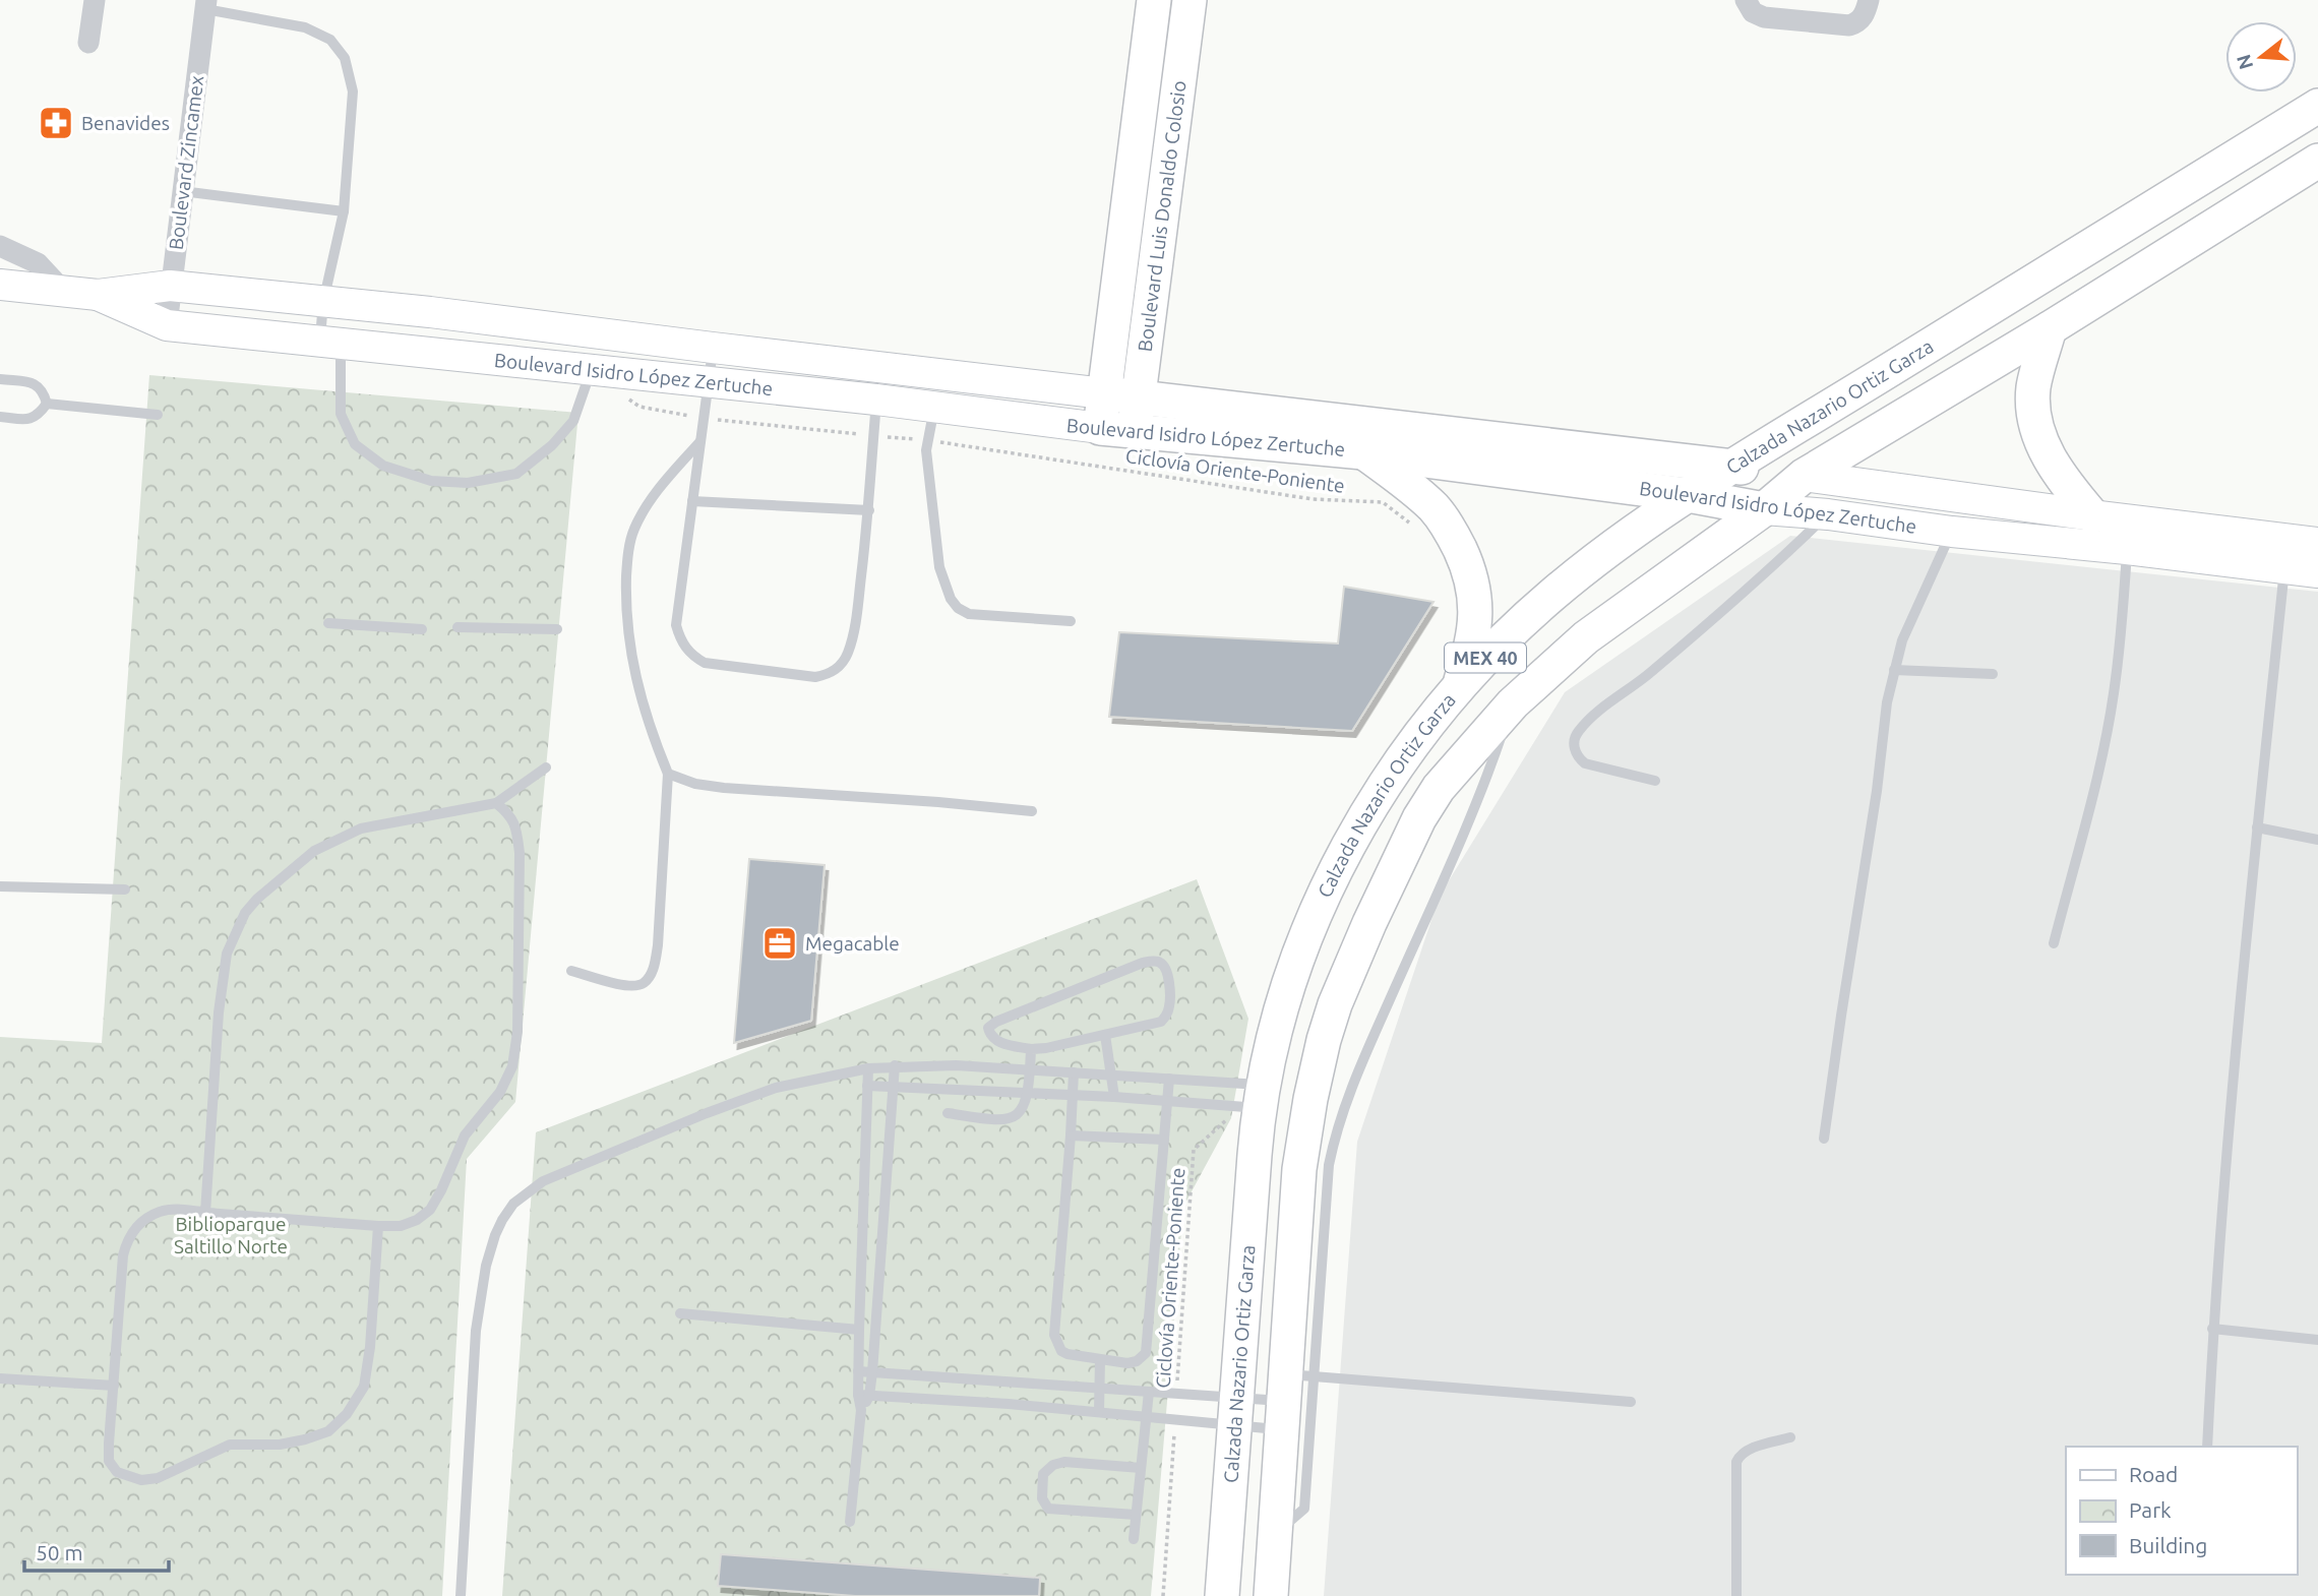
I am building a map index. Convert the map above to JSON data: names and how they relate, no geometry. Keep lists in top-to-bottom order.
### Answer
{
  "streets": {
    "main road": [
      "Boulevard Luis Donaldo Colosio",
      "Boulevard Isidro López Zertuche",
      "Calzada Nazario Ortiz Garza",
      "MEX 40"
    ],
    "street": ["Boulevard Zincamex"],
    "path": ["Ciclovía Oriente-Poniente"]
  },
  "crossings": [
    ["Boulevard Zincamex", "Boulevard Isidro López Zertuche"],
    ["Boulevard Luis Donaldo Colosio", "Boulevard Isidro López Zertuche"],
    ["Boulevard Isidro López Zertuche", "Calzada Nazario Ortiz Garza"],
    ["Boulevard Isidro López Zertuche", "Ciclovía Oriente-Poniente"],
    ["Calzada Nazario Ortiz Garza", "Ciclovía Oriente-Poniente"]
  ],
  "parks": ["Biblioparque Saltillo Norte"],
  "places": {
    "pharmacy": ["Benavides"],
    "office": ["Megacable"]
  },
  "legend": ["Road", "Park", "Building"],
  "scale_bar": "50 m",
  "north": "left"
}
